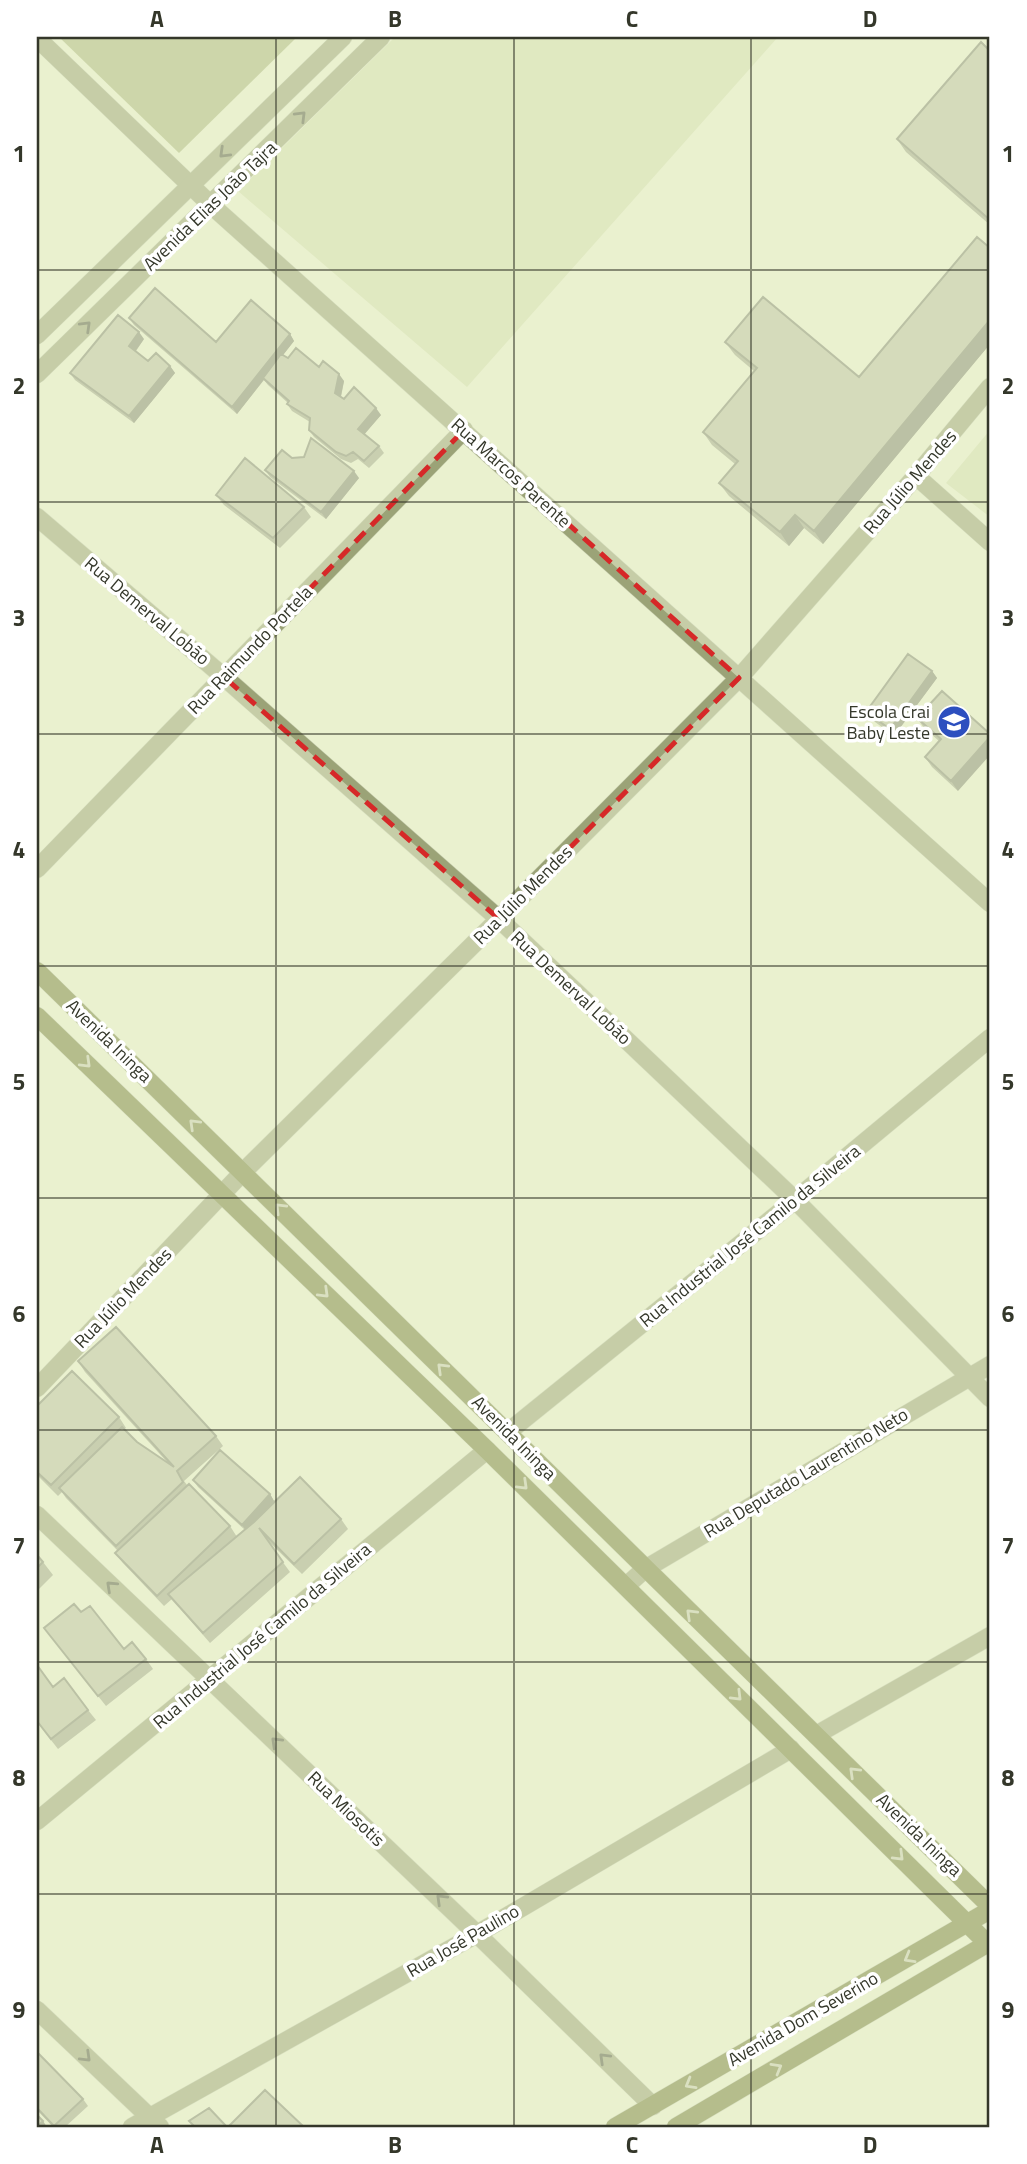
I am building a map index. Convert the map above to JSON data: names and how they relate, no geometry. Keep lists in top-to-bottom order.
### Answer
{
  "streets": {
    "main road": ["Avenida Ininga", "Avenida Dom Severino"],
    "street": [
      "Avenida Elias João Tajra",
      "Rua Marcos Parente",
      "Rua Júlio Mendes",
      "Rua Demerval Lobão",
      "Rua Raimundo Portela",
      "Rua Industrial José Camilo da Silveira",
      "Rua Deputado Laurentino Neto",
      "Rua Miosotis",
      "Rua José Paulino"
    ]
  },
  "crossings": [
    ["Avenida Elias João Tajra", "Rua Marcos Parente"],
    ["Rua Marcos Parente", "Rua Júlio Mendes"],
    ["Rua Marcos Parente", "Rua Raimundo Portela"],
    ["Rua Júlio Mendes", "Rua Demerval Lobão"],
    ["Rua Júlio Mendes", "Avenida Ininga"],
    ["Rua Demerval Lobão", "Rua Raimundo Portela"],
    ["Rua Demerval Lobão", "Rua Industrial José Camilo da Silveira"],
    ["Rua Demerval Lobão", "Rua Deputado Laurentino Neto"],
    ["Avenida Ininga", "Rua Industrial José Camilo da Silveira"],
    ["Avenida Ininga", "Rua Deputado Laurentino Neto"],
    ["Avenida Ininga", "Rua José Paulino"],
    ["Avenida Ininga", "Avenida Dom Severino"],
    ["Rua Industrial José Camilo da Silveira", "Rua Miosotis"],
    ["Rua Miosotis", "Rua José Paulino"],
    ["Rua Miosotis", "Avenida Dom Severino"]
  ],
  "one_way": ["Rua Miosotis"],
  "places": {
    "school or university": ["Escola Crai Baby Leste"]
  },
  "grid": {
    "columns": [
      "A",
      "B",
      "C",
      "D"
    ],
    "rows": [
      "1",
      "2",
      "3",
      "4",
      "5",
      "6",
      "7",
      "8",
      "9"
    ]
  }
}
